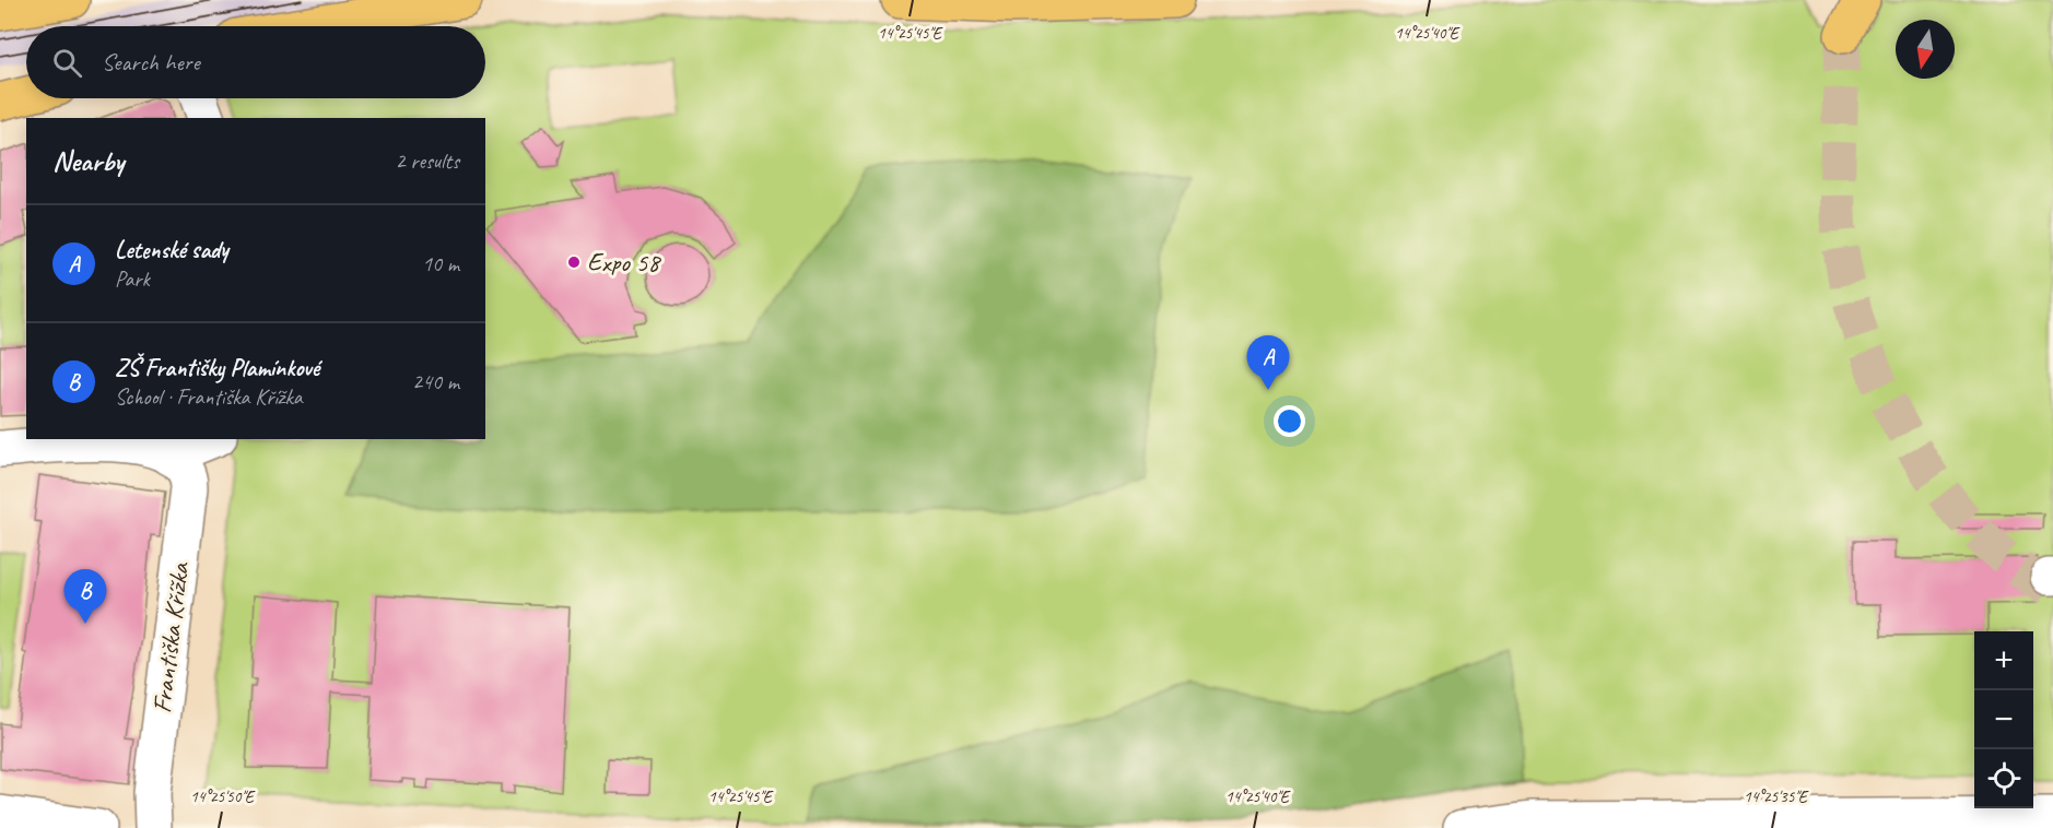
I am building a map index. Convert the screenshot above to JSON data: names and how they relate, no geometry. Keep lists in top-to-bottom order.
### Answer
{
  "streets": {
    "street": ["Františka Křížka"]
  },
  "places": ["Expo 58"],
  "north": "bottom",
  "page": {
    "search": "Search here",
    "heading": ["Nearby", "2 results"],
    "list": [
      {
        "mark": "A",
        "name": "Letenské sady",
        "note": "Park",
        "value": "10 m"
      },
      {
        "mark": "B",
        "name": "ZŠ Františky Plamínkové",
        "note": "School · Františka Křížka",
        "value": "240 m"
      }
    ],
    "pins": ["A", "B"],
    "map_buttons": ["+", "−"]
  },
  "coordinates": [
    "14°25'45\"E",
    "14°25'40\"E",
    "14°25'50\"E",
    "14°25'35\"E"
  ]
}
